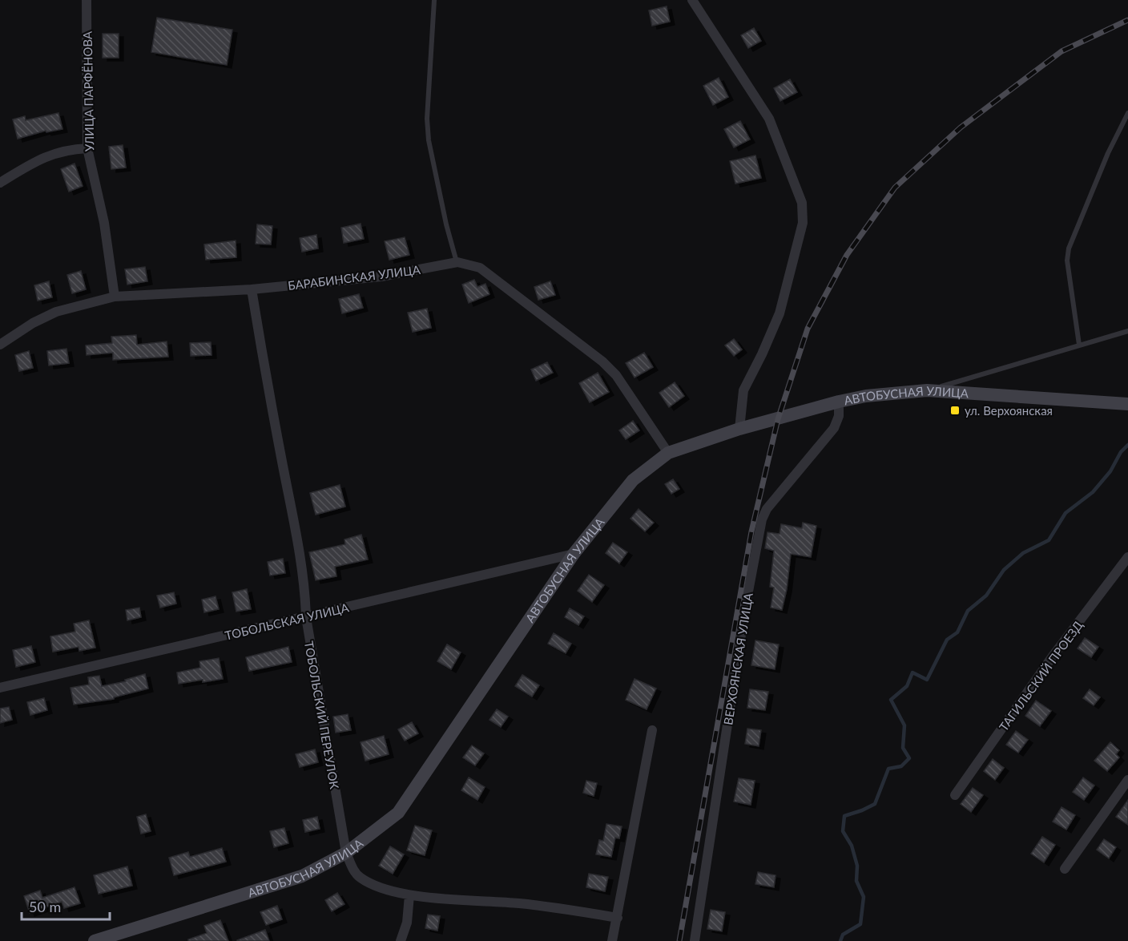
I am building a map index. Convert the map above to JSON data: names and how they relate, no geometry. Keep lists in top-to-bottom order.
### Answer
{
  "streets": {
    "street": [
      "УЛИЦА ПАРФЁНОВА",
      "БАРАБИНСКАЯ УЛИЦА",
      "АВТОБУСНАЯ УЛИЦА",
      "ТОБОЛЬСКАЯ УЛИЦА",
      "ВЕРХОЯНСКАЯ УЛИЦА",
      "ТАГИЛЬСКИЙ ПРОЕЗД",
      "ТОБОЛЬСКИЙ ПЕРЕУЛОК"
    ]
  },
  "crossings": [
    ["УЛИЦА ПАРФЁНОВА", "БАРАБИНСКАЯ УЛИЦА"],
    ["БАРАБИНСКАЯ УЛИЦА", "АВТОБУСНАЯ УЛИЦА"],
    ["БАРАБИНСКАЯ УЛИЦА", "ТОБОЛЬСКИЙ ПЕРЕУЛОК"],
    ["АВТОБУСНАЯ УЛИЦА", "ТОБОЛЬСКАЯ УЛИЦА"],
    ["АВТОБУСНАЯ УЛИЦА", "ВЕРХОЯНСКАЯ УЛИЦА"],
    ["АВТОБУСНАЯ УЛИЦА", "ТОБОЛЬСКИЙ ПЕРЕУЛОК"],
    ["ТОБОЛЬСКАЯ УЛИЦА", "ТОБОЛЬСКИЙ ПЕРЕУЛОК"]
  ],
  "places": {
    "transit": ["ул. Верхоянская"]
  },
  "scale_bar": "50 m"
}
